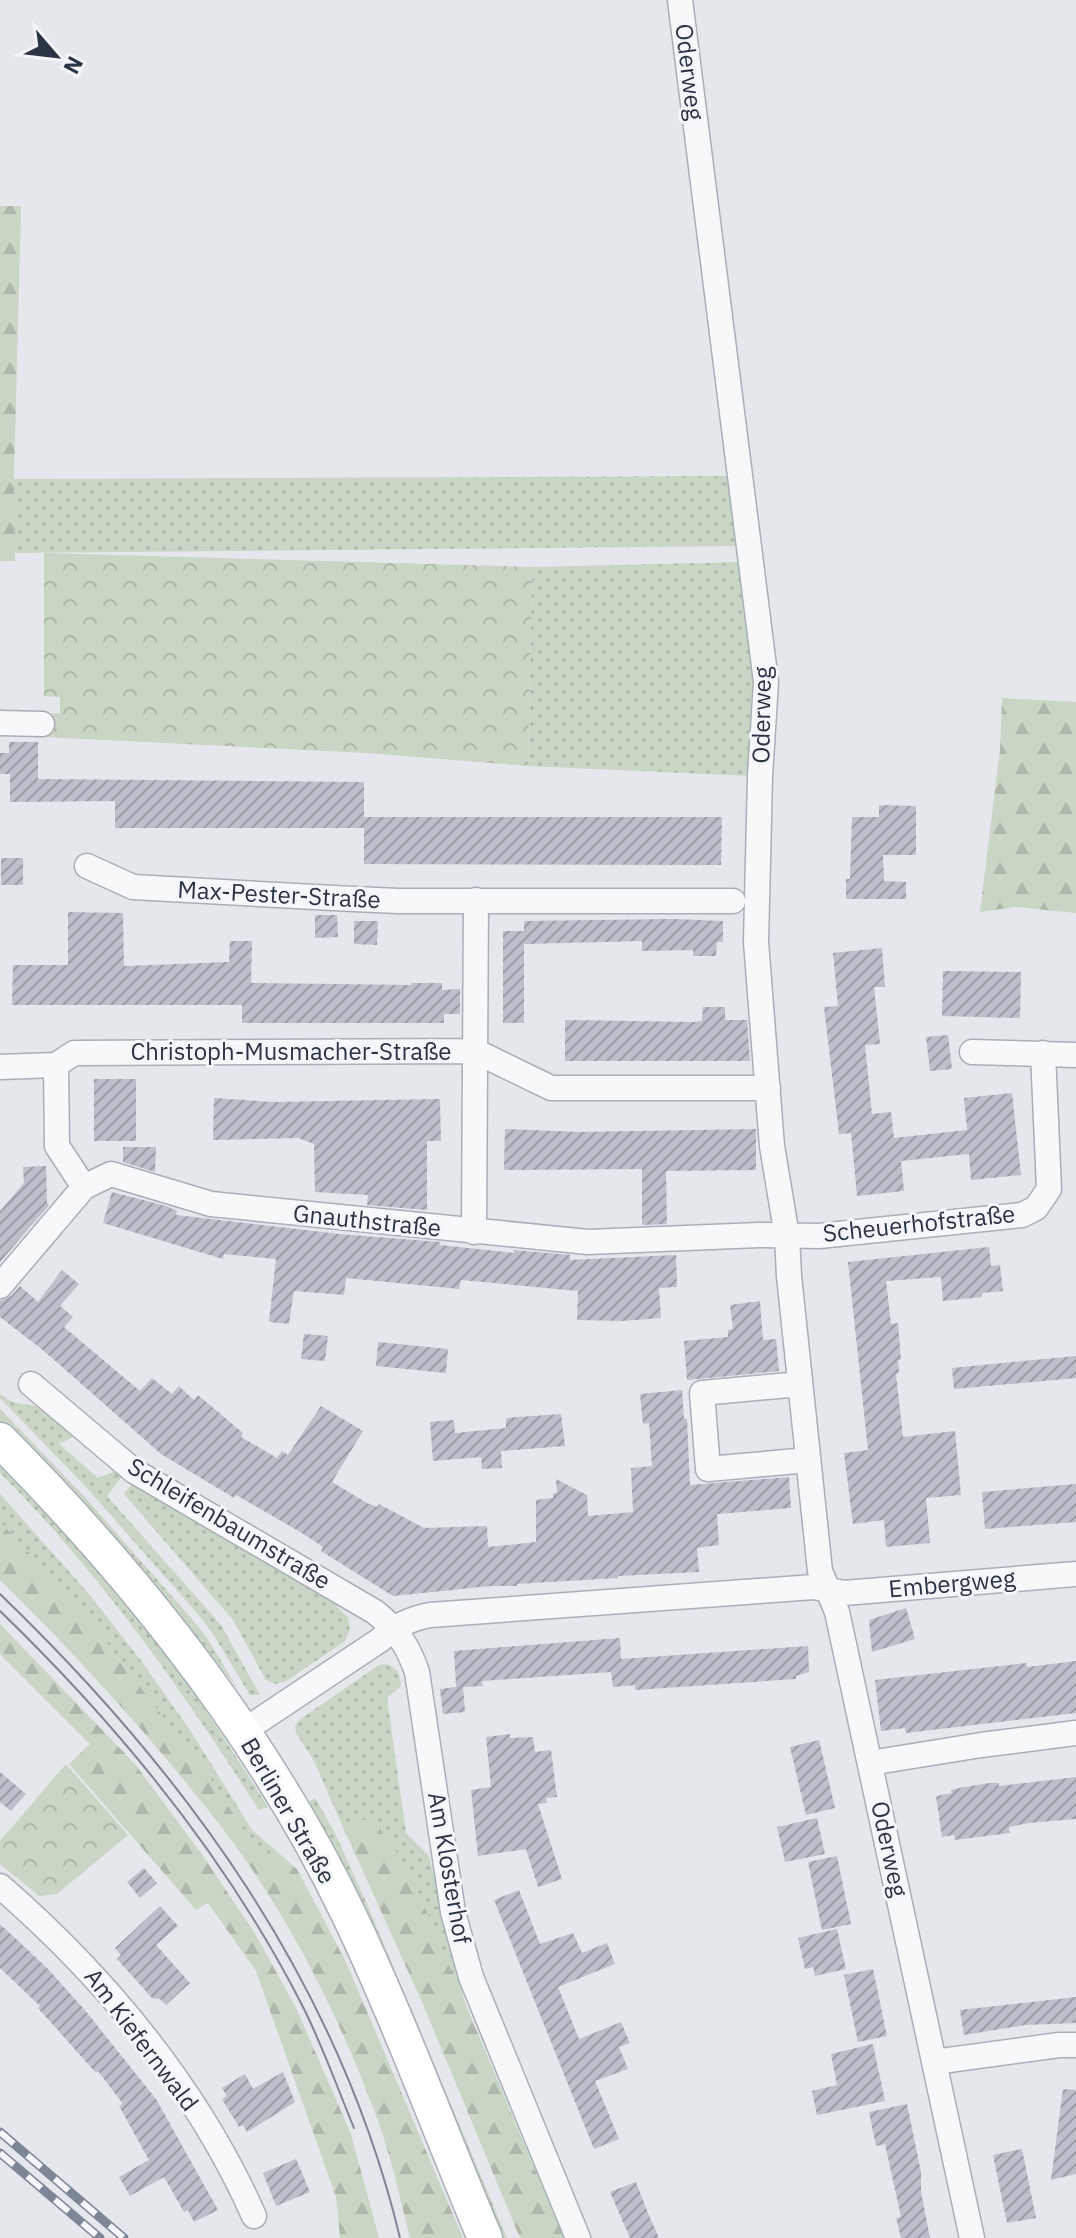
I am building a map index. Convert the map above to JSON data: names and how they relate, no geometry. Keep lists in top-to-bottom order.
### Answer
{
  "streets": {
    "main road": ["Berliner Straße"],
    "street": [
      "Oderweg",
      "Max-Pester-Straße",
      "Christoph-Musmacher-Straße",
      "Gnauthstraße",
      "Scheuerhofstraße",
      "Schleifenbaumstraße",
      "Embergweg",
      "Am Klosterhof",
      "Am Kiefernwald"
    ]
  },
  "crossings": [
    ["Oderweg", "Christoph-Musmacher-Straße"],
    ["Oderweg", "Gnauthstraße"],
    ["Oderweg", "Scheuerhofstraße"],
    ["Oderweg", "Embergweg"],
    ["Gnauthstraße", "Scheuerhofstraße"],
    ["Schleifenbaumstraße", "Am Klosterhof"]
  ],
  "north": "bottom right"
}
